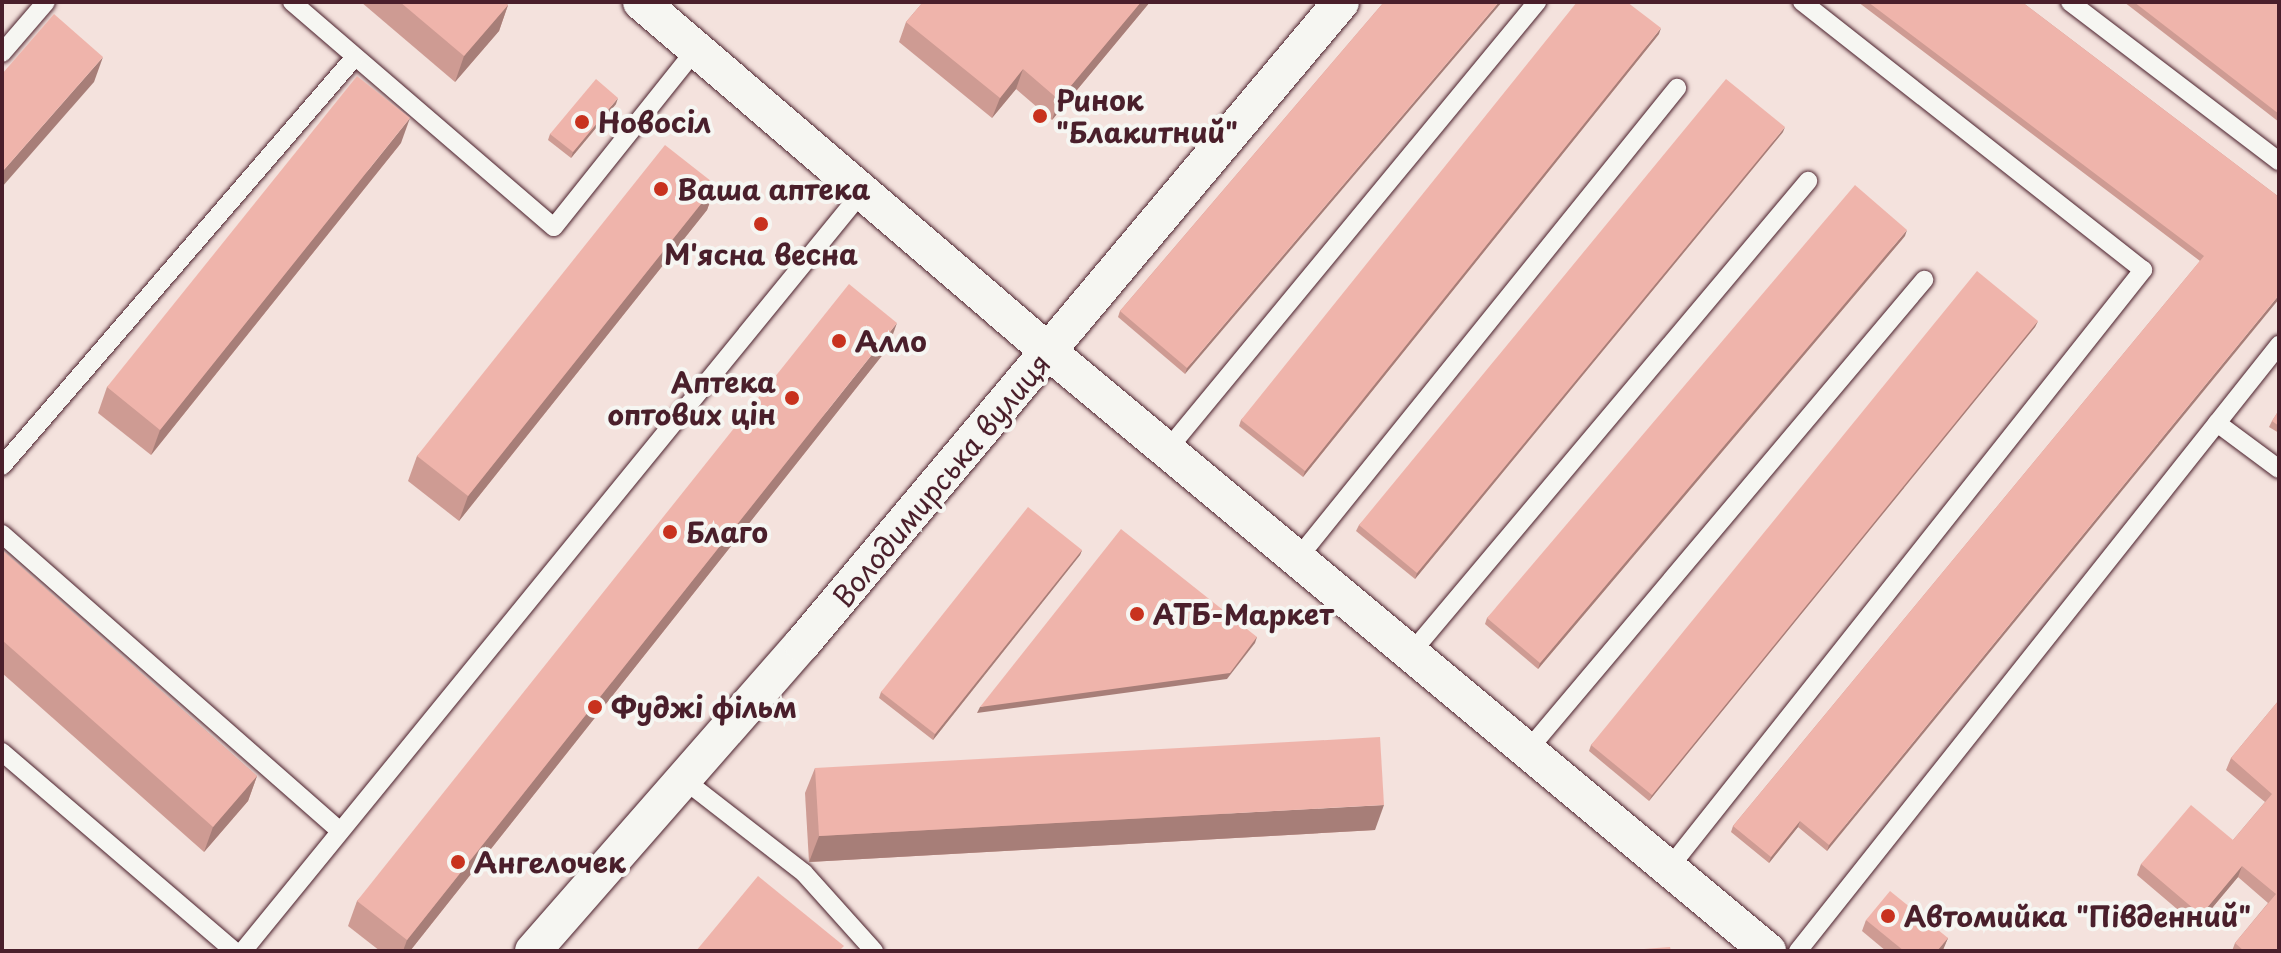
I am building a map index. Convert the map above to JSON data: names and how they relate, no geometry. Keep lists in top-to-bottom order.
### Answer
{
  "streets": {
    "street": ["Володимирська вулиця"]
  },
  "places": [
    "Ринок \"Блакитний\"",
    "Новосіл",
    "Ваша аптека",
    "М'ясна весна",
    "Алло",
    "Аптека оптових цін",
    "Благо",
    "АТБ-Маркет",
    "Фуджі фільм",
    "Ангелочек",
    "Автомийка \"Південний\""
  ]
}
